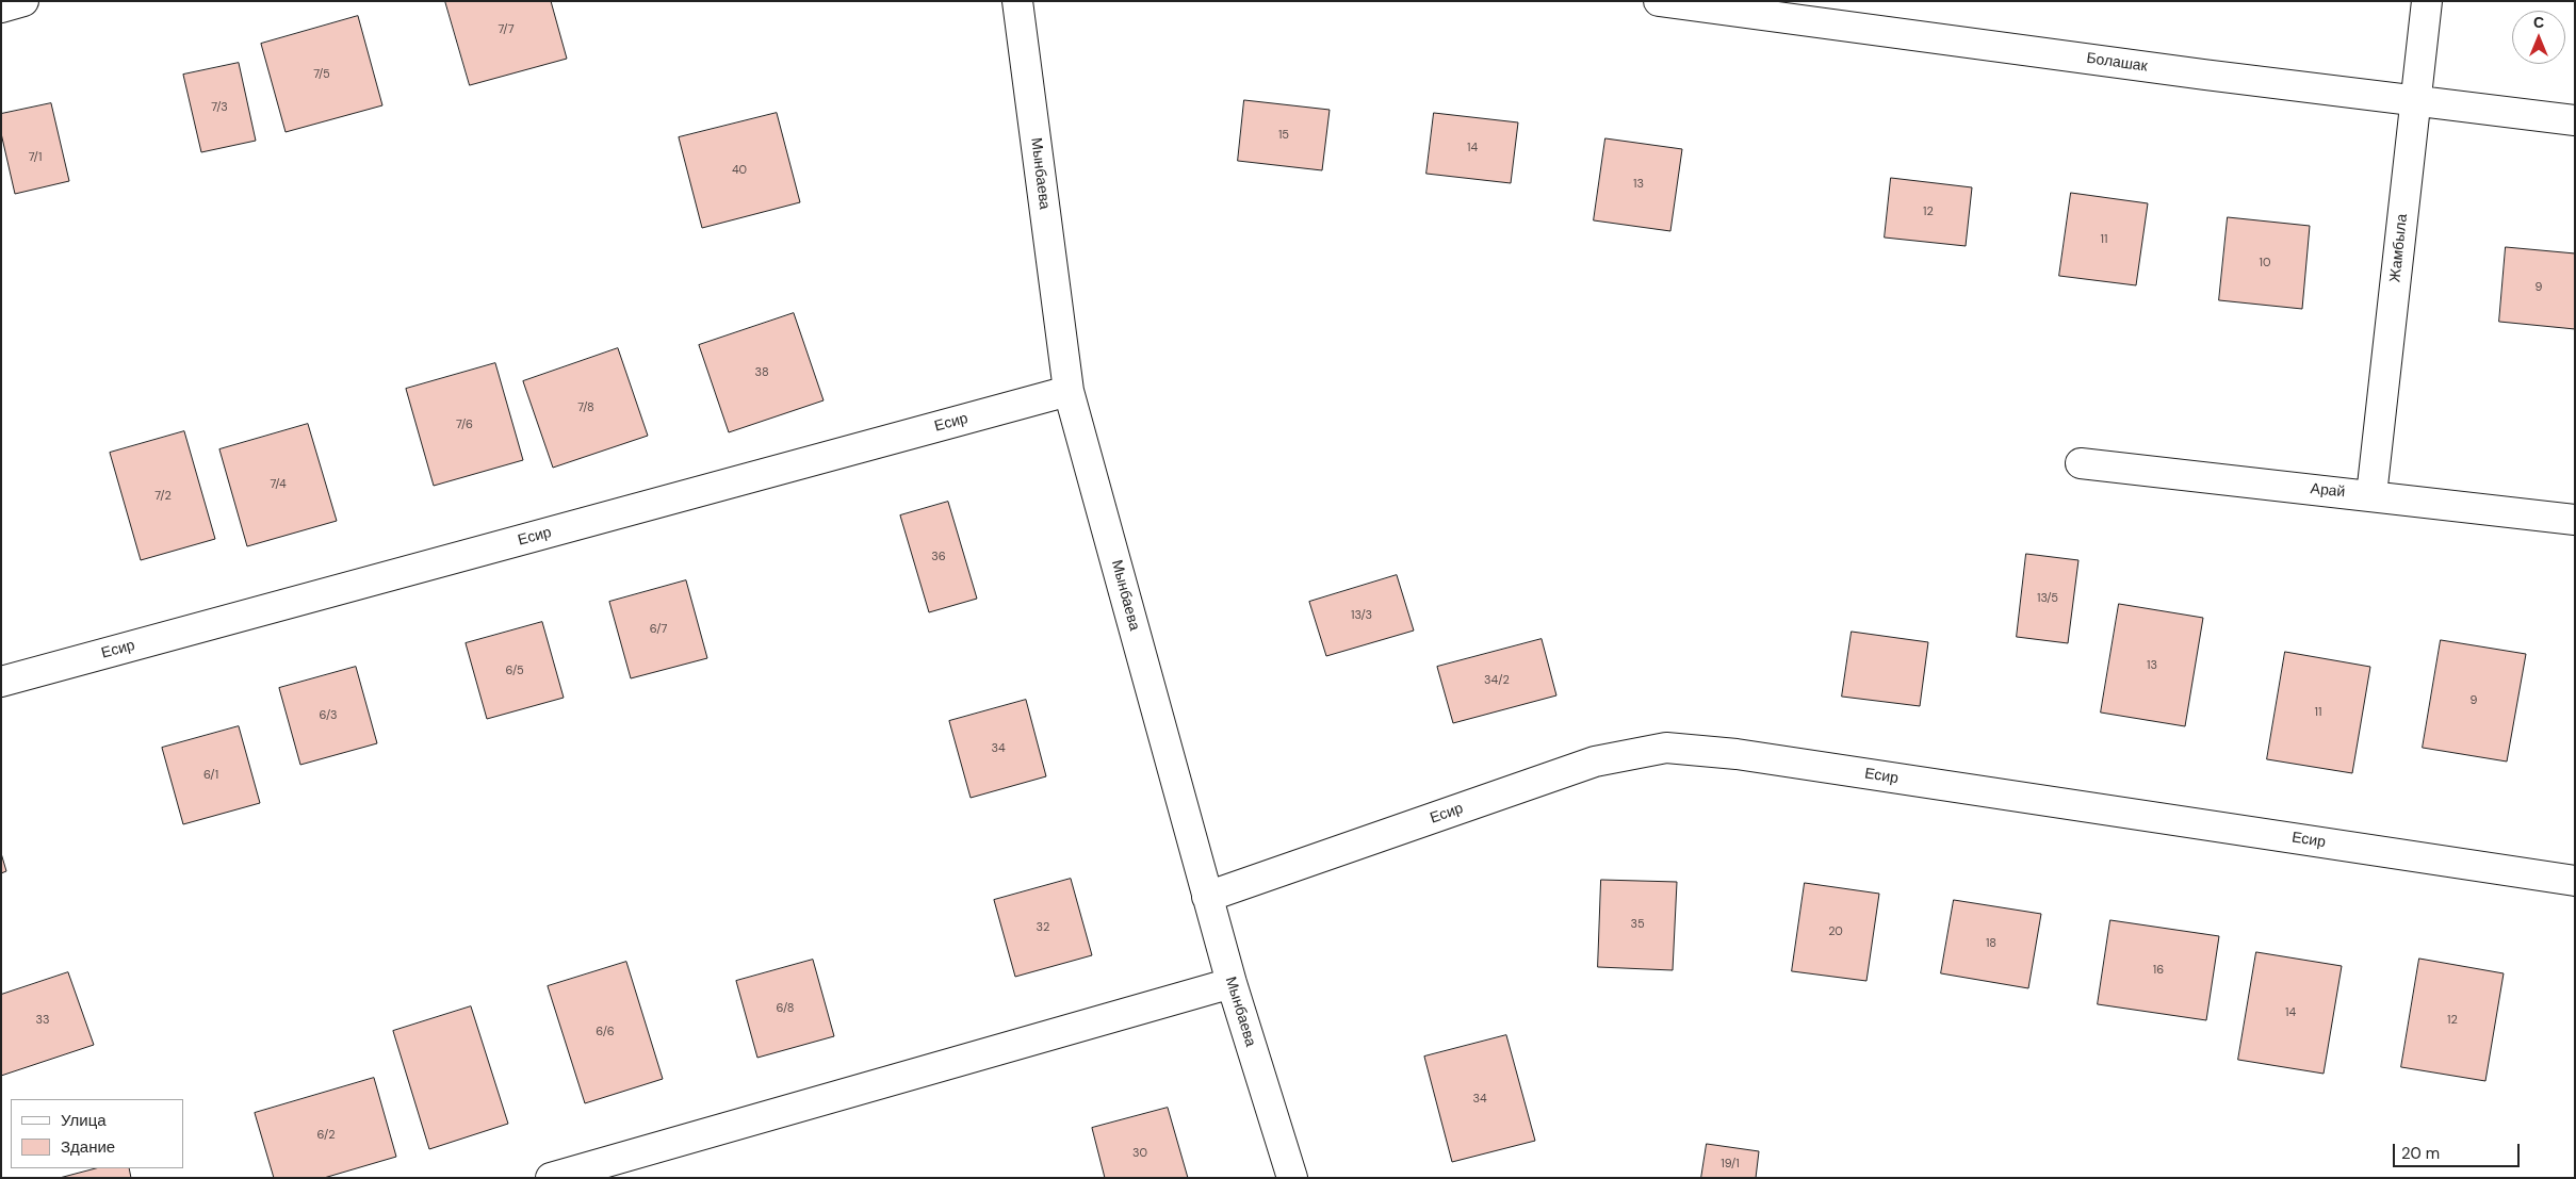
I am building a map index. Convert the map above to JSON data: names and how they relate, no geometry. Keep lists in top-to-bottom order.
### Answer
{
  "streets": {
    "street": [
      "Болашак",
      "Мынбаева",
      "Жамбыла",
      "Есир",
      "Арай"
    ]
  },
  "crossings": [
    ["Болашак", "Жамбыла"],
    ["Мынбаева", "Есир"],
    ["Жамбыла", "Арай"]
  ],
  "house_numbers": [
    "7/7",
    "7/5",
    "7/3",
    "15",
    "14",
    "7/1",
    "40",
    "13",
    "12",
    "11",
    "10",
    "9",
    "38",
    "7/8",
    "7/6",
    "7/4",
    "7/2",
    "36",
    "13/5",
    "13/3",
    "6/7",
    "13",
    "6/5",
    "34/2",
    "9",
    "11",
    "6/3",
    "34",
    "6/1",
    "35",
    "32",
    "20",
    "18",
    "16",
    "6/8",
    "14",
    "33",
    "12",
    "6/6",
    "34",
    "6/2",
    "30",
    "19/1"
  ],
  "legend": ["Улица", "Здание"],
  "scale_bar": "20 m",
  "north": "top"
}
